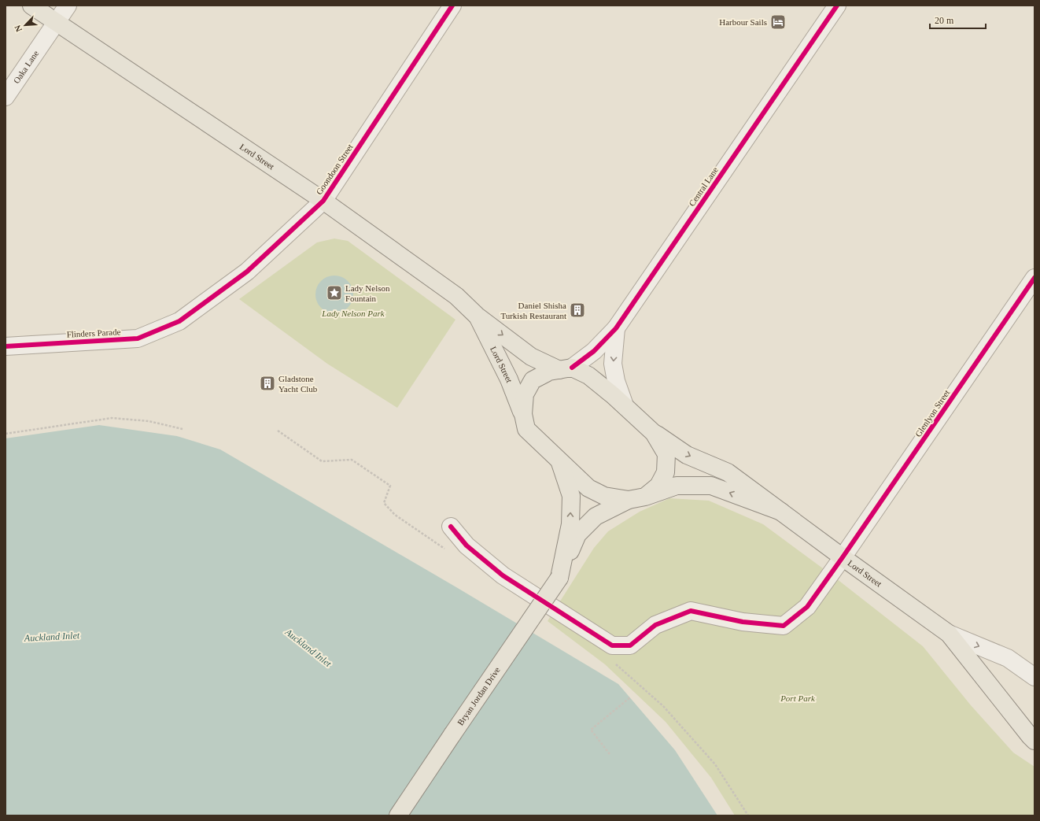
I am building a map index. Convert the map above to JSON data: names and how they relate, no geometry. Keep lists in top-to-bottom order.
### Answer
{
  "streets": {
    "main road": ["Lord Street", "Bryan Jordan Drive"],
    "street": [
      "Oaka Lane",
      "Goondoon Street",
      "Central Lane",
      "Flinders Parade",
      "Glenlyon Street"
    ]
  },
  "crossings": [
    ["Oaka Lane", "Lord Street"],
    ["Lord Street", "Goondoon Street"],
    ["Lord Street", "Central Lane"],
    ["Lord Street", "Glenlyon Street"],
    ["Lord Street", "Bryan Jordan Drive"],
    ["Goondoon Street", "Flinders Parade"]
  ],
  "water": ["Auckland Inlet"],
  "parks": ["Lady Nelson Park", "Port Park"],
  "places": {
    "hotel": ["Harbour Sails"],
    "place": ["Lady Nelson Fountain"],
    "building": ["Daniel Shisha Turkish Restaurant", "Gladstone Yacht Club"]
  },
  "scale_bar": "20 m",
  "north": "bottom left"
}
